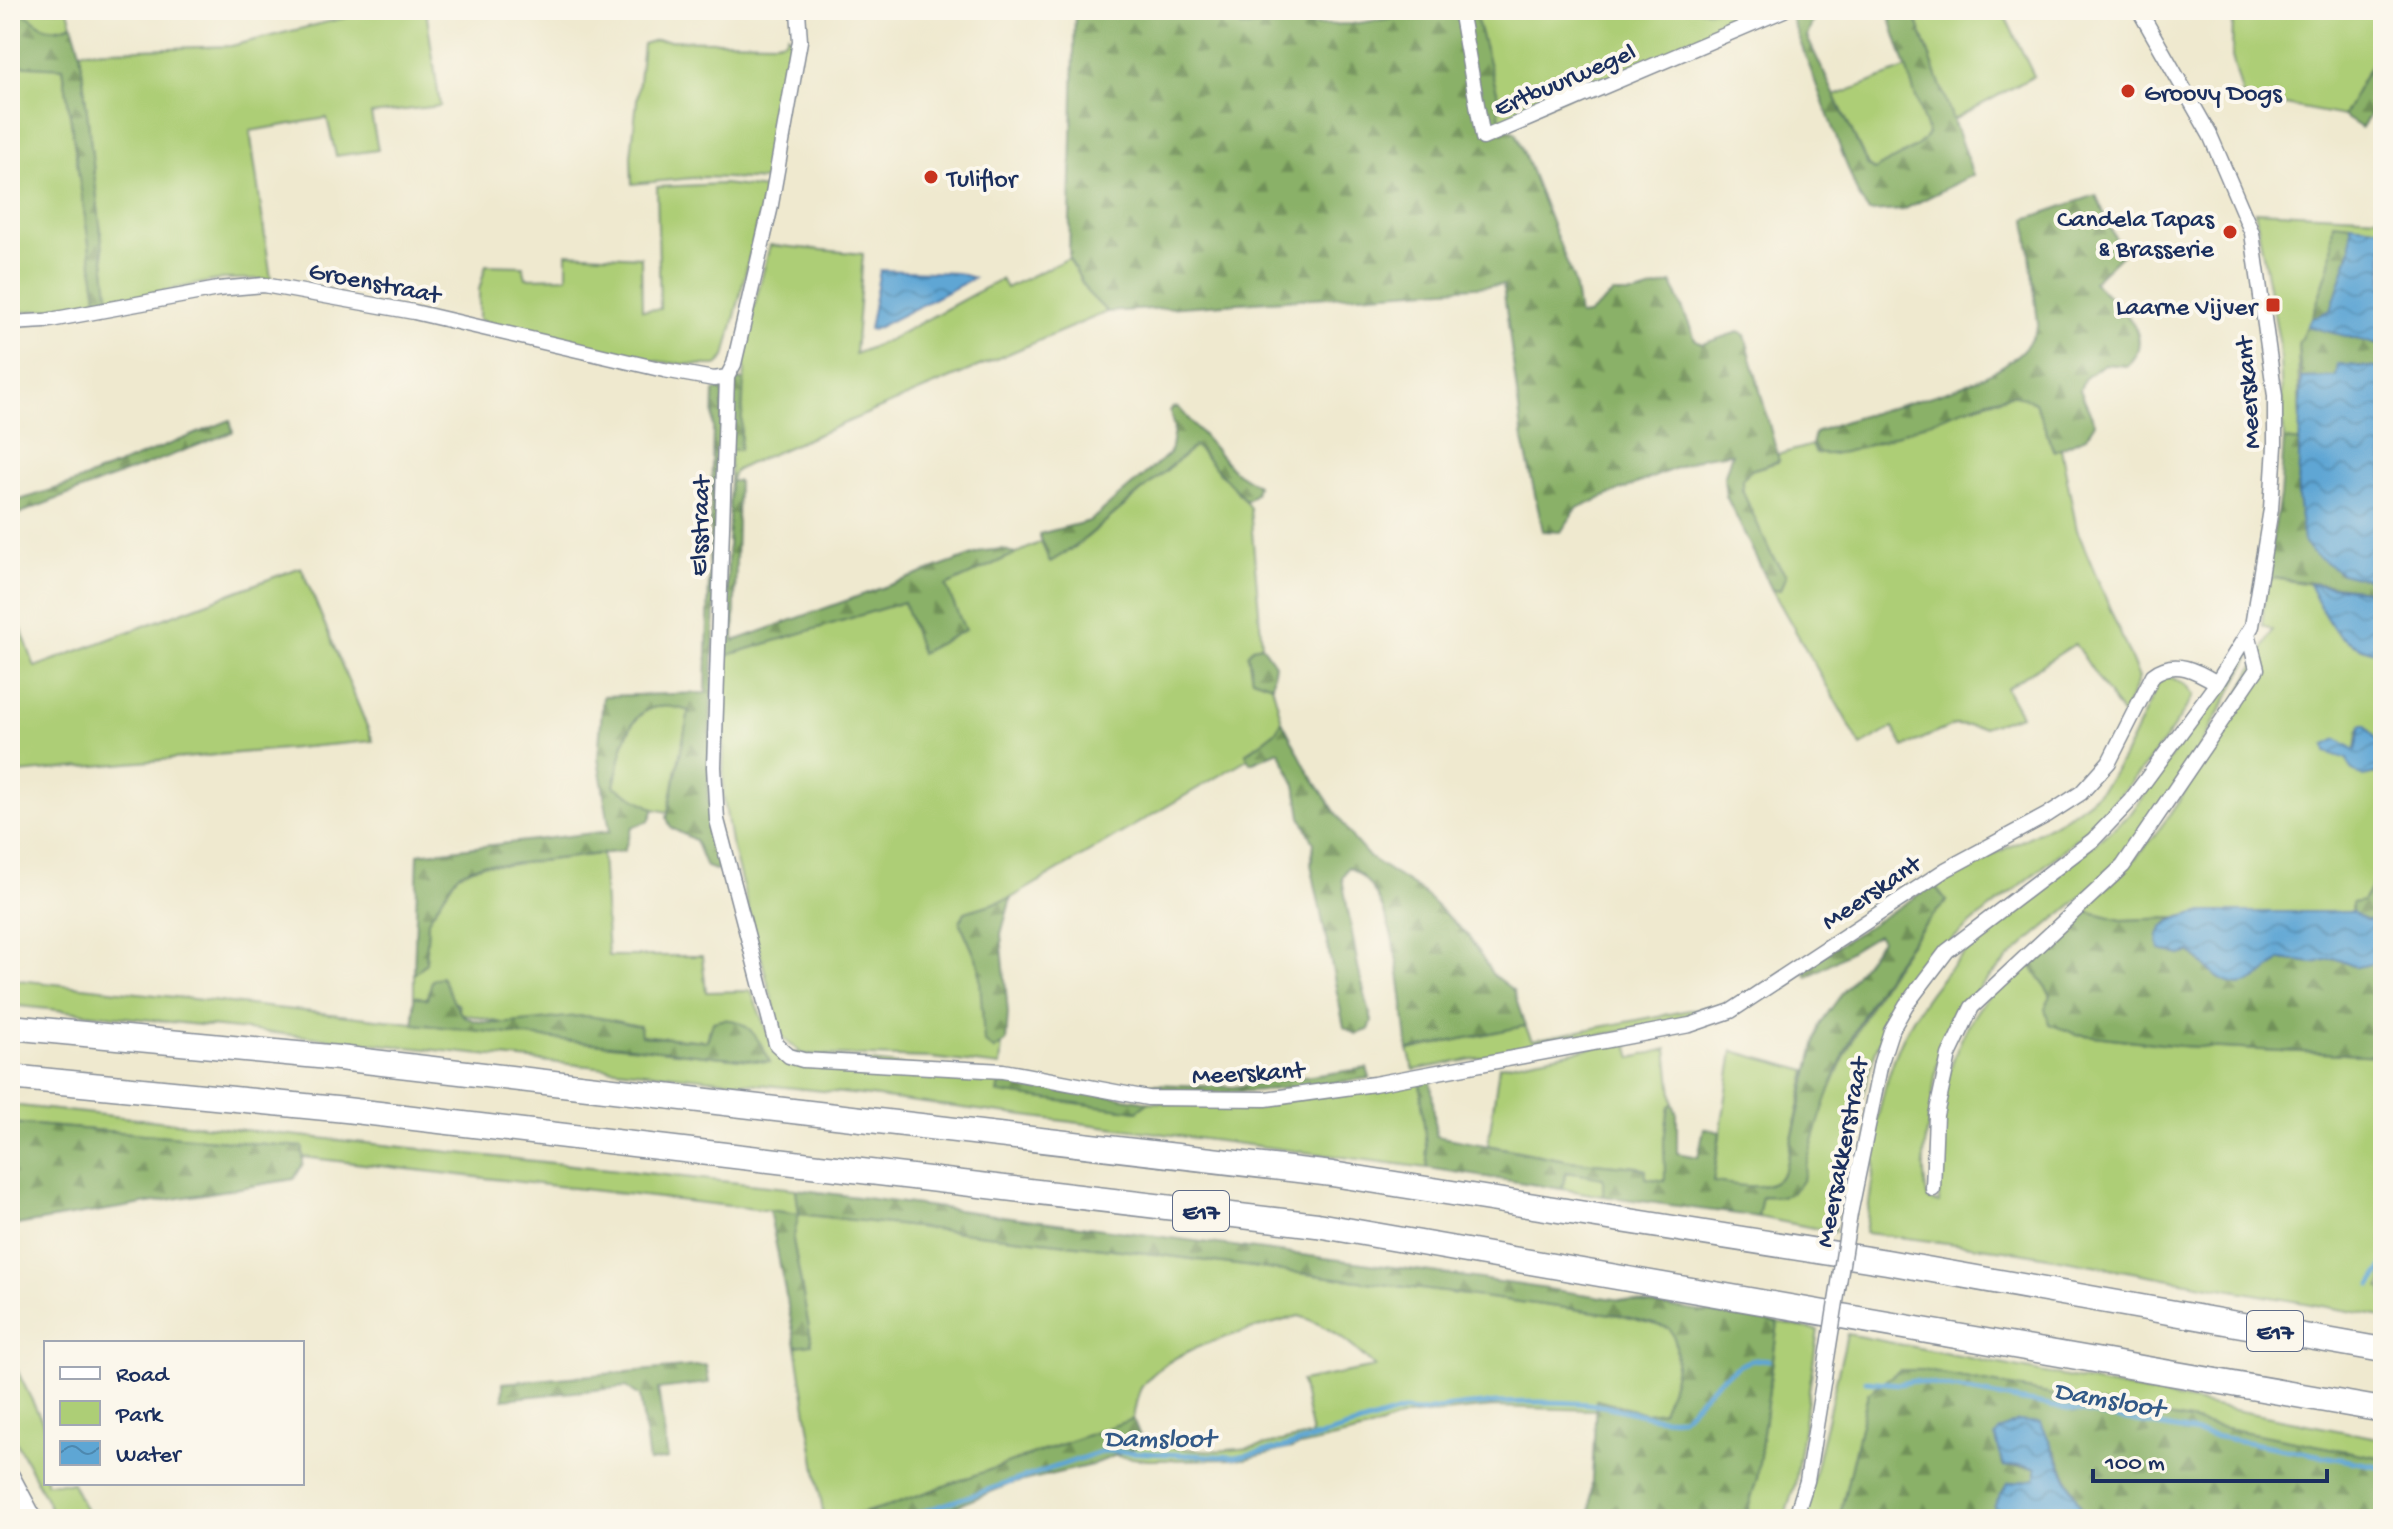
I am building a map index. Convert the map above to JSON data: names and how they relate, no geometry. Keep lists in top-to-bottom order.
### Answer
{
  "streets": {
    "highway": ["E17"],
    "street": [
      "Ertbuurwegel",
      "Groenstraat",
      "Meerskant",
      "Elsstraat",
      "Meersakkerstraat"
    ]
  },
  "crossings": [
    ["Groenstraat", "Elsstraat"],
    ["Meerskant", "Elsstraat"],
    ["Meerskant", "Meersakkerstraat"]
  ],
  "water": ["Damsloot"],
  "places": {
    "other": ["Groovy Dogs", "Tuliflor", "Candela Tapas & Brasserie"],
    "transit": ["Laarne Vijver"]
  },
  "legend": ["Road", "Park", "Water"],
  "scale_bar": "100 m"
}
